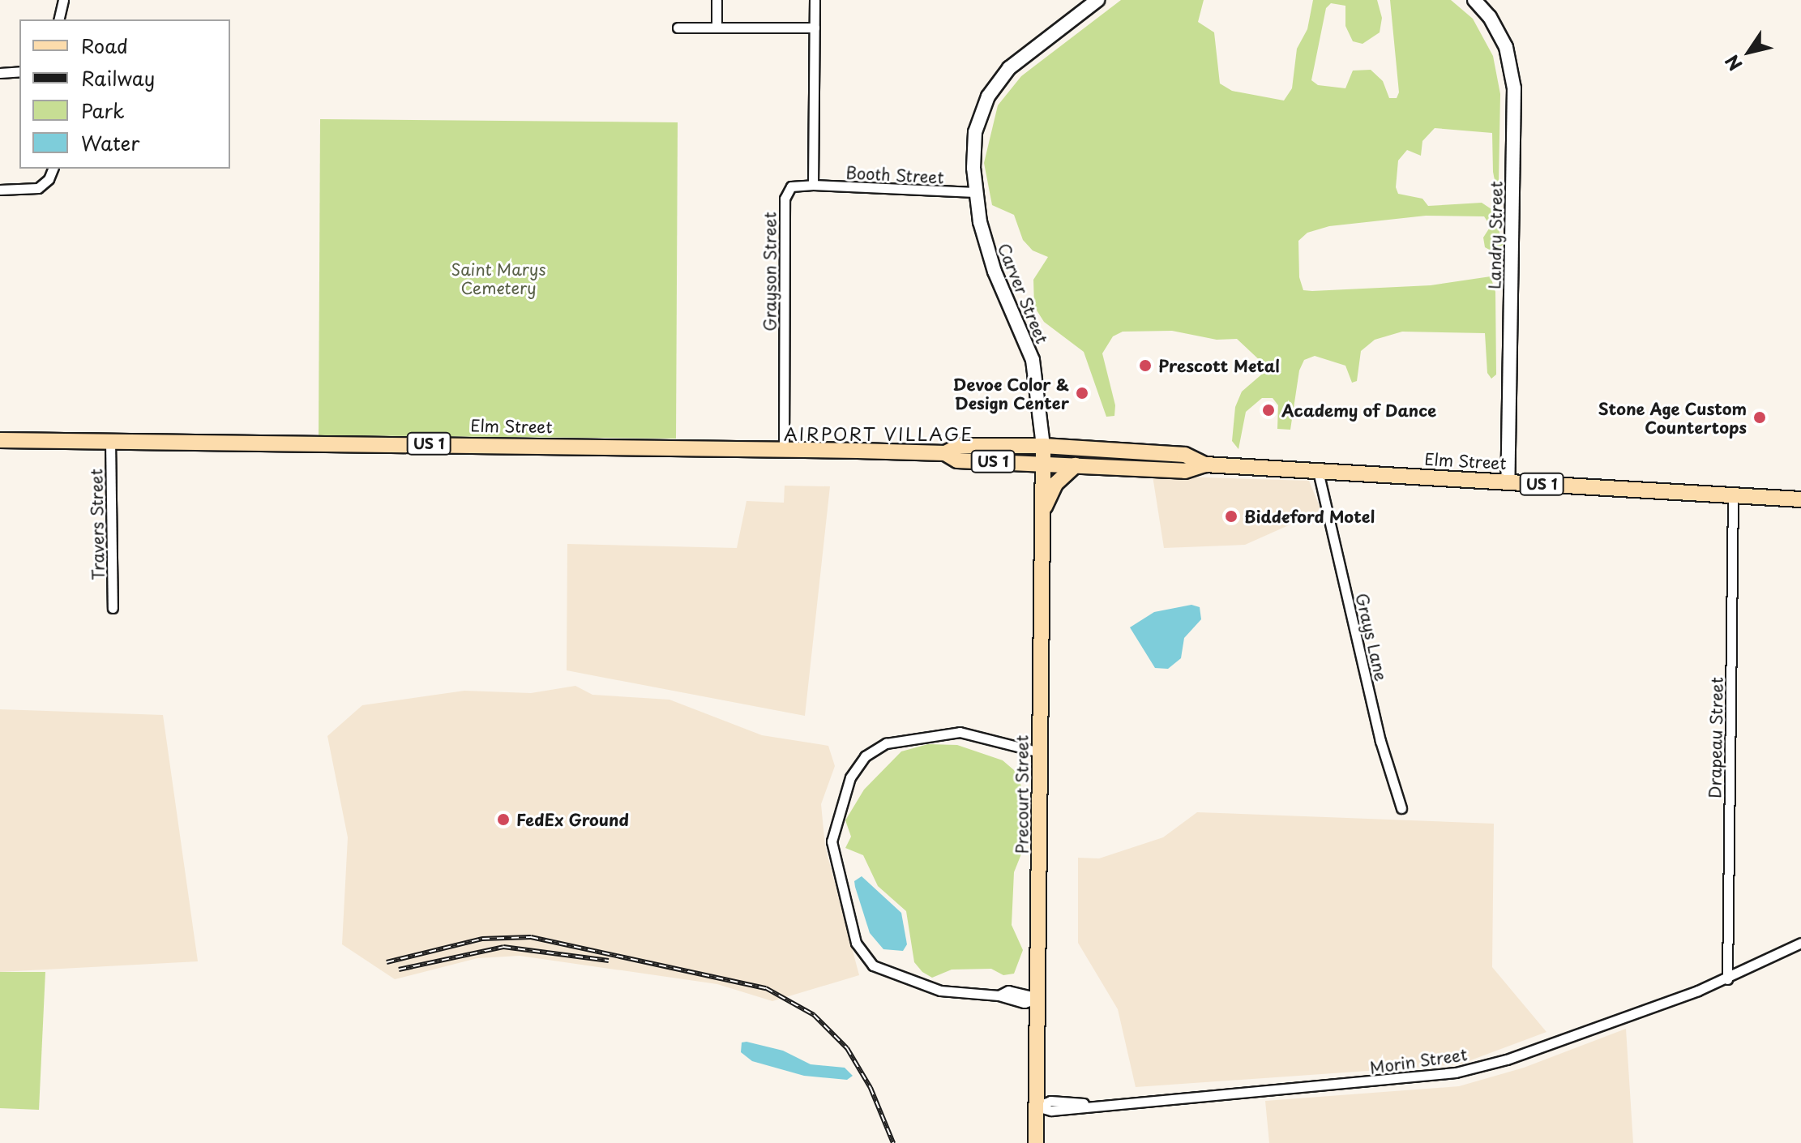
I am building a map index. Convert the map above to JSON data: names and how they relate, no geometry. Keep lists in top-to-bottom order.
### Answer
{
  "streets": {
    "main road": ["Elm Street", "US 1", "Precourt Street"],
    "street": [
      "Booth Street",
      "Landry Street",
      "Grayson Street",
      "Carver Street",
      "Travers Street",
      "Grays Lane",
      "Drapeau Street",
      "Morin Street"
    ]
  },
  "crossings": [
    ["Booth Street", "Grayson Street"],
    ["Booth Street", "Carver Street"],
    ["Landry Street", "Elm Street"],
    ["Grayson Street", "Elm Street"],
    ["Carver Street", "Elm Street"],
    ["Carver Street", "Precourt Street"],
    ["Elm Street", "Travers Street"],
    ["Elm Street", "Grays Lane"],
    ["Elm Street", "Drapeau Street"],
    ["Elm Street", "Precourt Street"],
    ["Drapeau Street", "Morin Street"],
    ["Precourt Street", "Morin Street"]
  ],
  "districts": ["AIRPORT VILLAGE"],
  "parks": ["Saint Marys Cemetery"],
  "places": [
    "Prescott Metal",
    "Devoe Color & Design Center",
    "Academy of Dance",
    "Stone Age Custom Countertops",
    "Biddeford Motel",
    "FedEx Ground"
  ],
  "legend": [
    "Road",
    "Railway",
    "Park",
    "Water"
  ],
  "north": "bottom left"
}
